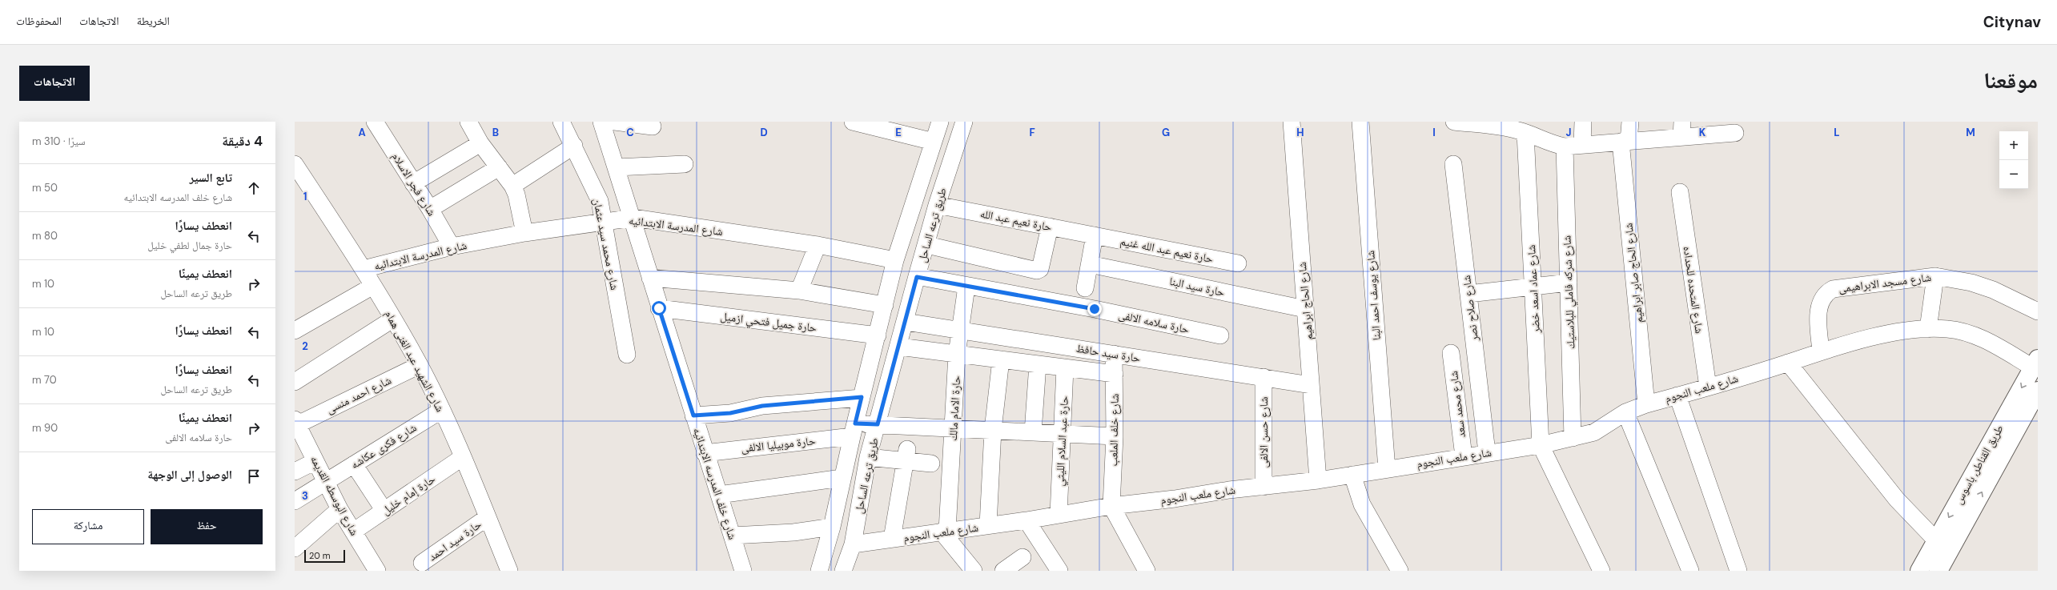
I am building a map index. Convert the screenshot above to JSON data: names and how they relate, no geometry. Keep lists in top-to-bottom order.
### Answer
{
  "streets": {
    "main road": ["طريق القناطر, باسوس"],
    "street": [
      "شارع فجر الاسلام",
      "حارة نعيم عبد الله",
      "طريق ترعه الساحل",
      "شارع المدرسة الابتدائيه",
      "شارع محمد سيد عثمان",
      "حارة نعيم عبد الله غنيم",
      "شارع الحاج صابر ابراهيم",
      "شارع مسجد الابراهيمى",
      "حارة سيد البنا",
      "شارع عماد اسعد خضر",
      "شارع المتحده للحداده",
      "شارع شركه فاملي للبلاستيك",
      "شارع يوسف احمد البنا",
      "شارع الحاج ابراهيم",
      "شارع صلاح نصر",
      "حارة جميل فتحي ازميل",
      "حارة سلامه الالفى",
      "حارة سيد حافظ",
      "شارع الشهيد عبد الغنى همام",
      "شارع ملعب النجوم",
      "شارع احمد منسى",
      "شارع محمد سعد",
      "حارة الامام مالك",
      "شارع خلف الملعب",
      "شارع حسن الالفى",
      "حارة عبد السلام الليثي",
      "حارة موبيليا الالفى",
      "شارع فكرى عكاشه",
      "شارع خلف المدرسه الابتدائيه",
      "حارة إمام خليل",
      "شارع البوسطه القديمه",
      "حارة سيد احمد"
    ]
  },
  "crossings": [
    ["شارع فجر الاسلام", "شارع المدرسة الابتدائيه"],
    ["حارة نعيم عبد الله", "طريق ترعه الساحل"],
    ["حارة نعيم عبد الله", "حارة نعيم عبد الله غنيم"],
    ["طريق ترعه الساحل", "شارع المدرسة الابتدائيه"],
    ["طريق ترعه الساحل", "حارة جميل فتحي ازميل"],
    ["طريق ترعه الساحل", "حارة سلامه الالفى"],
    ["طريق ترعه الساحل", "حارة سيد حافظ"],
    ["طريق ترعه الساحل", "شارع ملعب النجوم"],
    ["طريق ترعه الساحل", "حارة موبيليا الالفى"],
    ["شارع المدرسة الابتدائيه", "شارع محمد سيد عثمان"],
    ["شارع المدرسة الابتدائيه", "شارع الشهيد عبد الغنى همام"],
    ["شارع المدرسة الابتدائيه", "شارع خلف المدرسه الابتدائيه"],
    ["شارع الحاج صابر ابراهيم", "شارع ملعب النجوم"],
    ["شارع مسجد الابراهيمى", "شارع ملعب النجوم"],
    ["حارة سيد البنا", "شارع الحاج ابراهيم"],
    ["شارع عماد اسعد خضر", "شارع ملعب النجوم"],
    ["شارع المتحده للحداده", "شارع ملعب النجوم"],
    ["شارع شركه فاملي للبلاستيك", "شارع ملعب النجوم"],
    ["شارع يوسف احمد البنا", "شارع ملعب النجوم"],
    ["شارع الحاج ابراهيم", "حارة سيد حافظ"],
    ["شارع الحاج ابراهيم", "شارع ملعب النجوم"],
    ["شارع صلاح نصر", "شارع ملعب النجوم"],
    ["حارة جميل فتحي ازميل", "شارع خلف المدرسه الابتدائيه"],
    ["حارة سلامه الالفى", "حارة الامام مالك"],
    ["حارة سيد حافظ", "حارة الامام مالك"],
    ["حارة سيد حافظ", "شارع خلف الملعب"],
    ["حارة سيد حافظ", "شارع حسن الالفى"],
    ["شارع الشهيد عبد الغنى همام", "شارع احمد منسى"],
    ["شارع الشهيد عبد الغنى همام", "شارع فكرى عكاشه"],
    ["شارع الشهيد عبد الغنى همام", "حارة إمام خليل"],
    ["شارع الشهيد عبد الغنى همام", "حارة سيد احمد"],
    ["شارع ملعب النجوم", "شارع محمد سعد"],
    ["شارع ملعب النجوم", "حارة الامام مالك"],
    ["شارع ملعب النجوم", "شارع خلف الملعب"],
    ["شارع ملعب النجوم", "شارع حسن الالفى"],
    ["شارع ملعب النجوم", "حارة عبد السلام الليثي"],
    ["شارع ملعب النجوم", "طريق القناطر, باسوس"],
    ["شارع احمد منسى", "شارع البوسطه القديمه"],
    ["حارة الامام مالك", "حارة موبيليا الالفى"],
    ["شارع خلف الملعب", "حارة موبيليا الالفى"],
    ["حارة عبد السلام الليثي", "حارة موبيليا الالفى"],
    ["حارة موبيليا الالفى", "شارع خلف المدرسه الابتدائيه"],
    ["شارع فكرى عكاشه", "شارع البوسطه القديمه"],
    ["حارة إمام خليل", "شارع البوسطه القديمه"]
  ],
  "scale_bar": "20 m",
  "page": {
    "header": "Citynav",
    "nav": ["الخريطة", "الاتجاهات", "المحفوظات"],
    "title": "موقعنا",
    "buttons": [
      "الاتجاهات",
      ["حفظ", "مشاركة"]
    ],
    "heading": ["4 دقيقة", "سيرًا · 310 m"],
    "map_buttons": ["+", "−"],
    "list": [
      ["تابع السير", "شارع خلف المدرسه الابتدائيه", "50 m"],
      ["انعطف يسارًا", "حارة جمال لطفي خليل", "80 m"],
      ["انعطف يمينًا", "طريق ترعه الساحل", "10 m"],
      ["انعطف يسارًا", "10 m"],
      ["انعطف يسارًا", "طريق ترعه الساحل", "70 m"],
      ["انعطف يمينًا", "حارة سلامه الالفى", "90 m"],
      "الوصول إلى الوجهة"
    ],
    "scale": "20 m"
  },
  "grid": {
    "columns": [
      "A",
      "B",
      "C",
      "D",
      "E",
      "F",
      "G",
      "H",
      "I",
      "J",
      "K",
      "L",
      "M"
    ],
    "rows": ["1", "2", "3"]
  }
}
